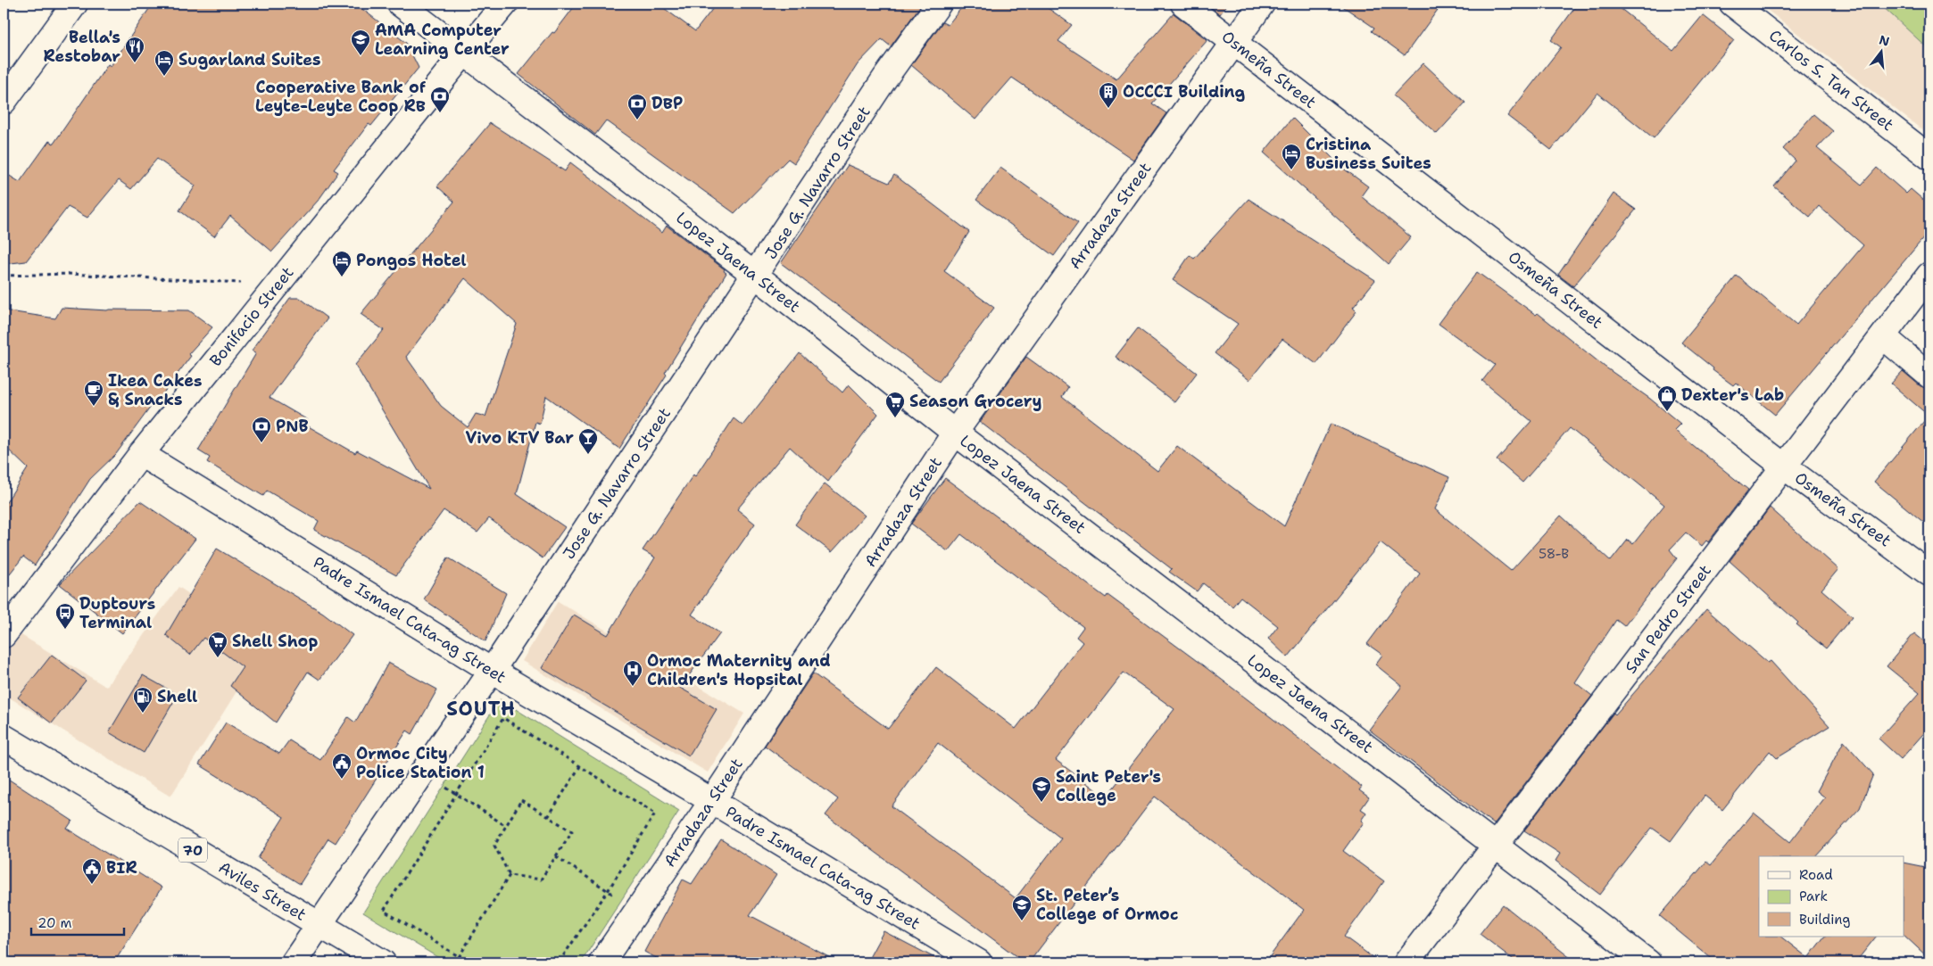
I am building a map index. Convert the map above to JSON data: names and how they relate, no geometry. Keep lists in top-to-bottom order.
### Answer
{
  "streets": {
    "main road": [
      "Osmeña Street",
      "Carlos S. Tan Street",
      "Jose G. Navarro Street",
      "Arradaza Street",
      "Lopez Jaena Street",
      "Bonifacio Street",
      "San Pedro Street",
      "Padre Ismael Cata-ag Street",
      "70",
      "Aviles Street"
    ]
  },
  "crossings": [
    ["Osmeña Street", "Arradaza Street"],
    ["Osmeña Street", "San Pedro Street"],
    ["Jose G. Navarro Street", "Lopez Jaena Street"],
    ["Jose G. Navarro Street", "Padre Ismael Cata-ag Street"],
    ["Jose G. Navarro Street", "Aviles Street"],
    ["Arradaza Street", "Lopez Jaena Street"],
    ["Arradaza Street", "Padre Ismael Cata-ag Street"],
    ["Lopez Jaena Street", "Bonifacio Street"],
    ["Lopez Jaena Street", "San Pedro Street"],
    ["Bonifacio Street", "Padre Ismael Cata-ag Street"]
  ],
  "districts": ["SOUTH"],
  "places": {
    "school or university": ["AMA Computer Learning Center", "Saint Peter's College", "St. Peter’s College of Ormoc"],
    "restaurant": ["Bella's Restobar"],
    "hotel": ["Sugarland Suites", "Cristina Business Suites", "Pongos Hotel"],
    "building": ["OCCCI Building"],
    "bank": ["Cooperative Bank of Leyte-Leyte Coop RB", "DBP", "PNB"],
    "cafe": ["Ikea Cakes & Snacks"],
    "shop": ["Dexter's Lab"],
    "supermarket": ["Season Grocery", "Shell Shop"],
    "bar": ["Vivo KTV Bar"],
    "bus stop": ["Duptours Terminal"],
    "hospital": ["Ormoc Maternity and Children's Hopsital"],
    "fuel station": ["Shell"],
    "public building": ["Ormoc City Police Station 1", "BIR"]
  },
  "house_numbers": ["58-B"],
  "legend": ["Road", "Park", "Building"],
  "scale_bar": "20 m",
  "north": "top"
}
